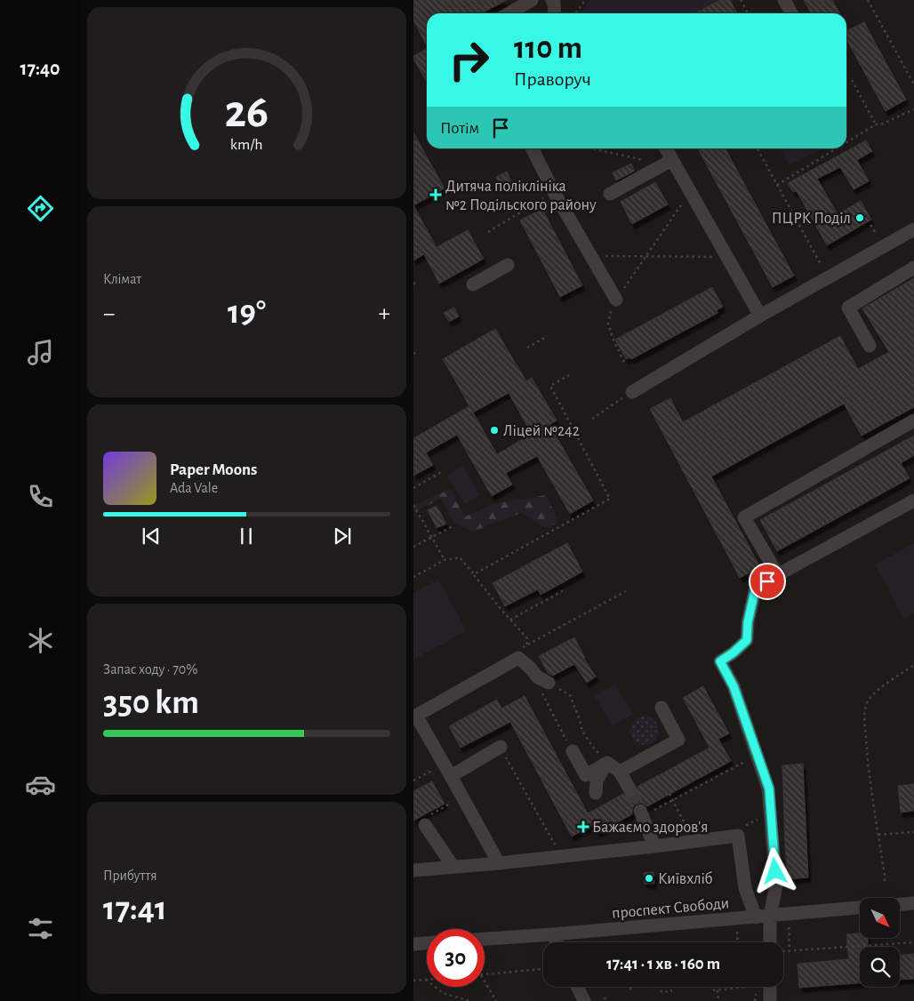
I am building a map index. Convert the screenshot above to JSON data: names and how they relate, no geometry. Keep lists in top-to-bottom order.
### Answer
{
  "streets": {
    "street": ["проспект Свободи"]
  },
  "places": {
    "health": ["Дитяча поліклініка №2 Подільского району", "Бажаємо здоров'я"],
    "other": ["ПЦРК Поділ", "Ліцей №242", "Київхліб"]
  },
  "north": "bottom right",
  "page": {
    "tabs": "17:40",
    "turn": ["110 m", "Праворуч"],
    "then": "Потім",
    "tile": [
      "Клімат",
      ["Запас ходу · 70%", "350 km"],
      ["Прибуття", "17:41"]
    ],
    "heat": ["−", "19°", "+"],
    "song": ["Paper Moons", "Ada Vale"],
    "limit": "30",
    "trip": "17:41 · 1 хв · 160 m",
    "gauge": ["26", "km/h"]
  }
}
